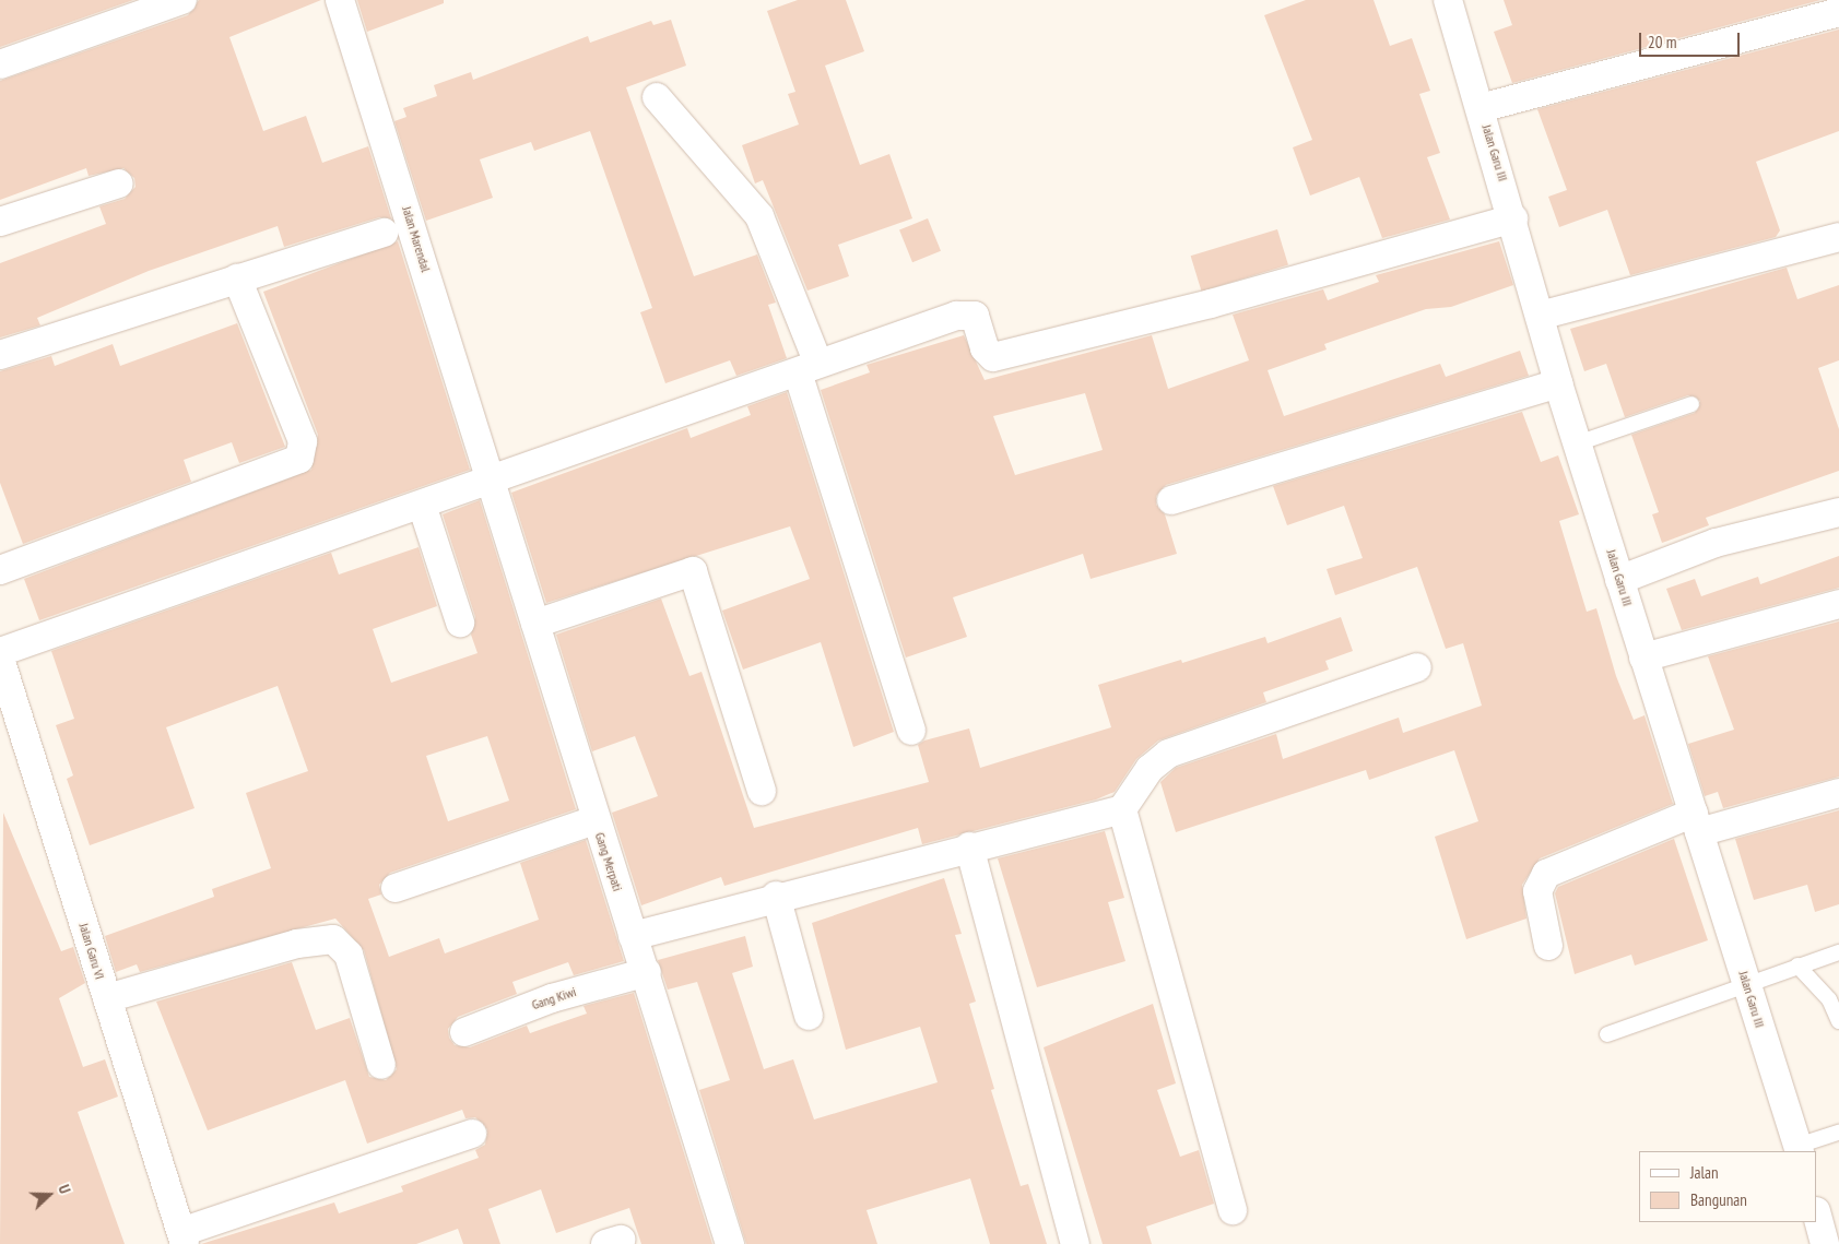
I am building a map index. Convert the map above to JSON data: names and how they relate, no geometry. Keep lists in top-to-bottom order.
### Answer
{
  "streets": {
    "street": [
      "Jalan Garu III",
      "Jalan Marendal",
      "Gang Merpati",
      "Jalan Garu VI",
      "Gang Kiwi"
    ]
  },
  "crossings": [
    ["Jalan Marendal", "Gang Merpati"],
    ["Gang Merpati", "Gang Kiwi"]
  ],
  "legend": ["Jalan", "Bangunan"],
  "scale_bar": "20 m",
  "north": "right"
}
